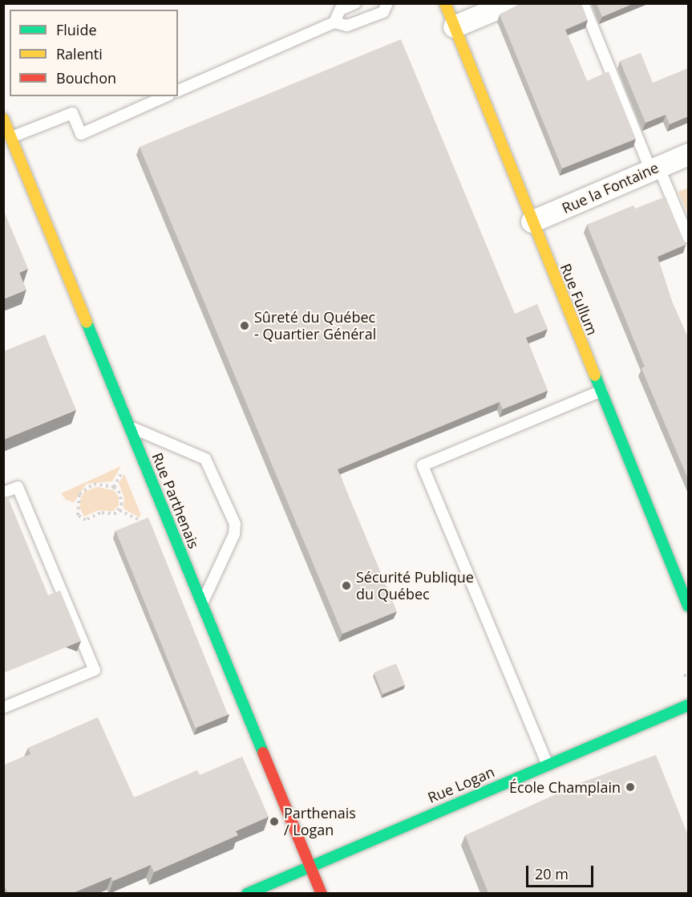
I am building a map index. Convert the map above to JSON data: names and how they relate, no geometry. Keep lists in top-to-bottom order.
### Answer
{
  "streets": {
    "street": [
      "Rue la Fontaine",
      "Rue Fullum",
      "Rue Parthenais",
      "Rue Logan"
    ]
  },
  "crossings": [
    ["Rue la Fontaine", "Rue Fullum"],
    ["Rue Parthenais", "Rue Logan"]
  ],
  "places": [
    "Sûreté du Québec - Quartier Général",
    "Sécurité Publique du Québec",
    "École Champlain",
    "Parthenais / Logan"
  ],
  "legend": ["Fluide", "Ralenti", "Bouchon"],
  "scale_bar": "20 m"
}
